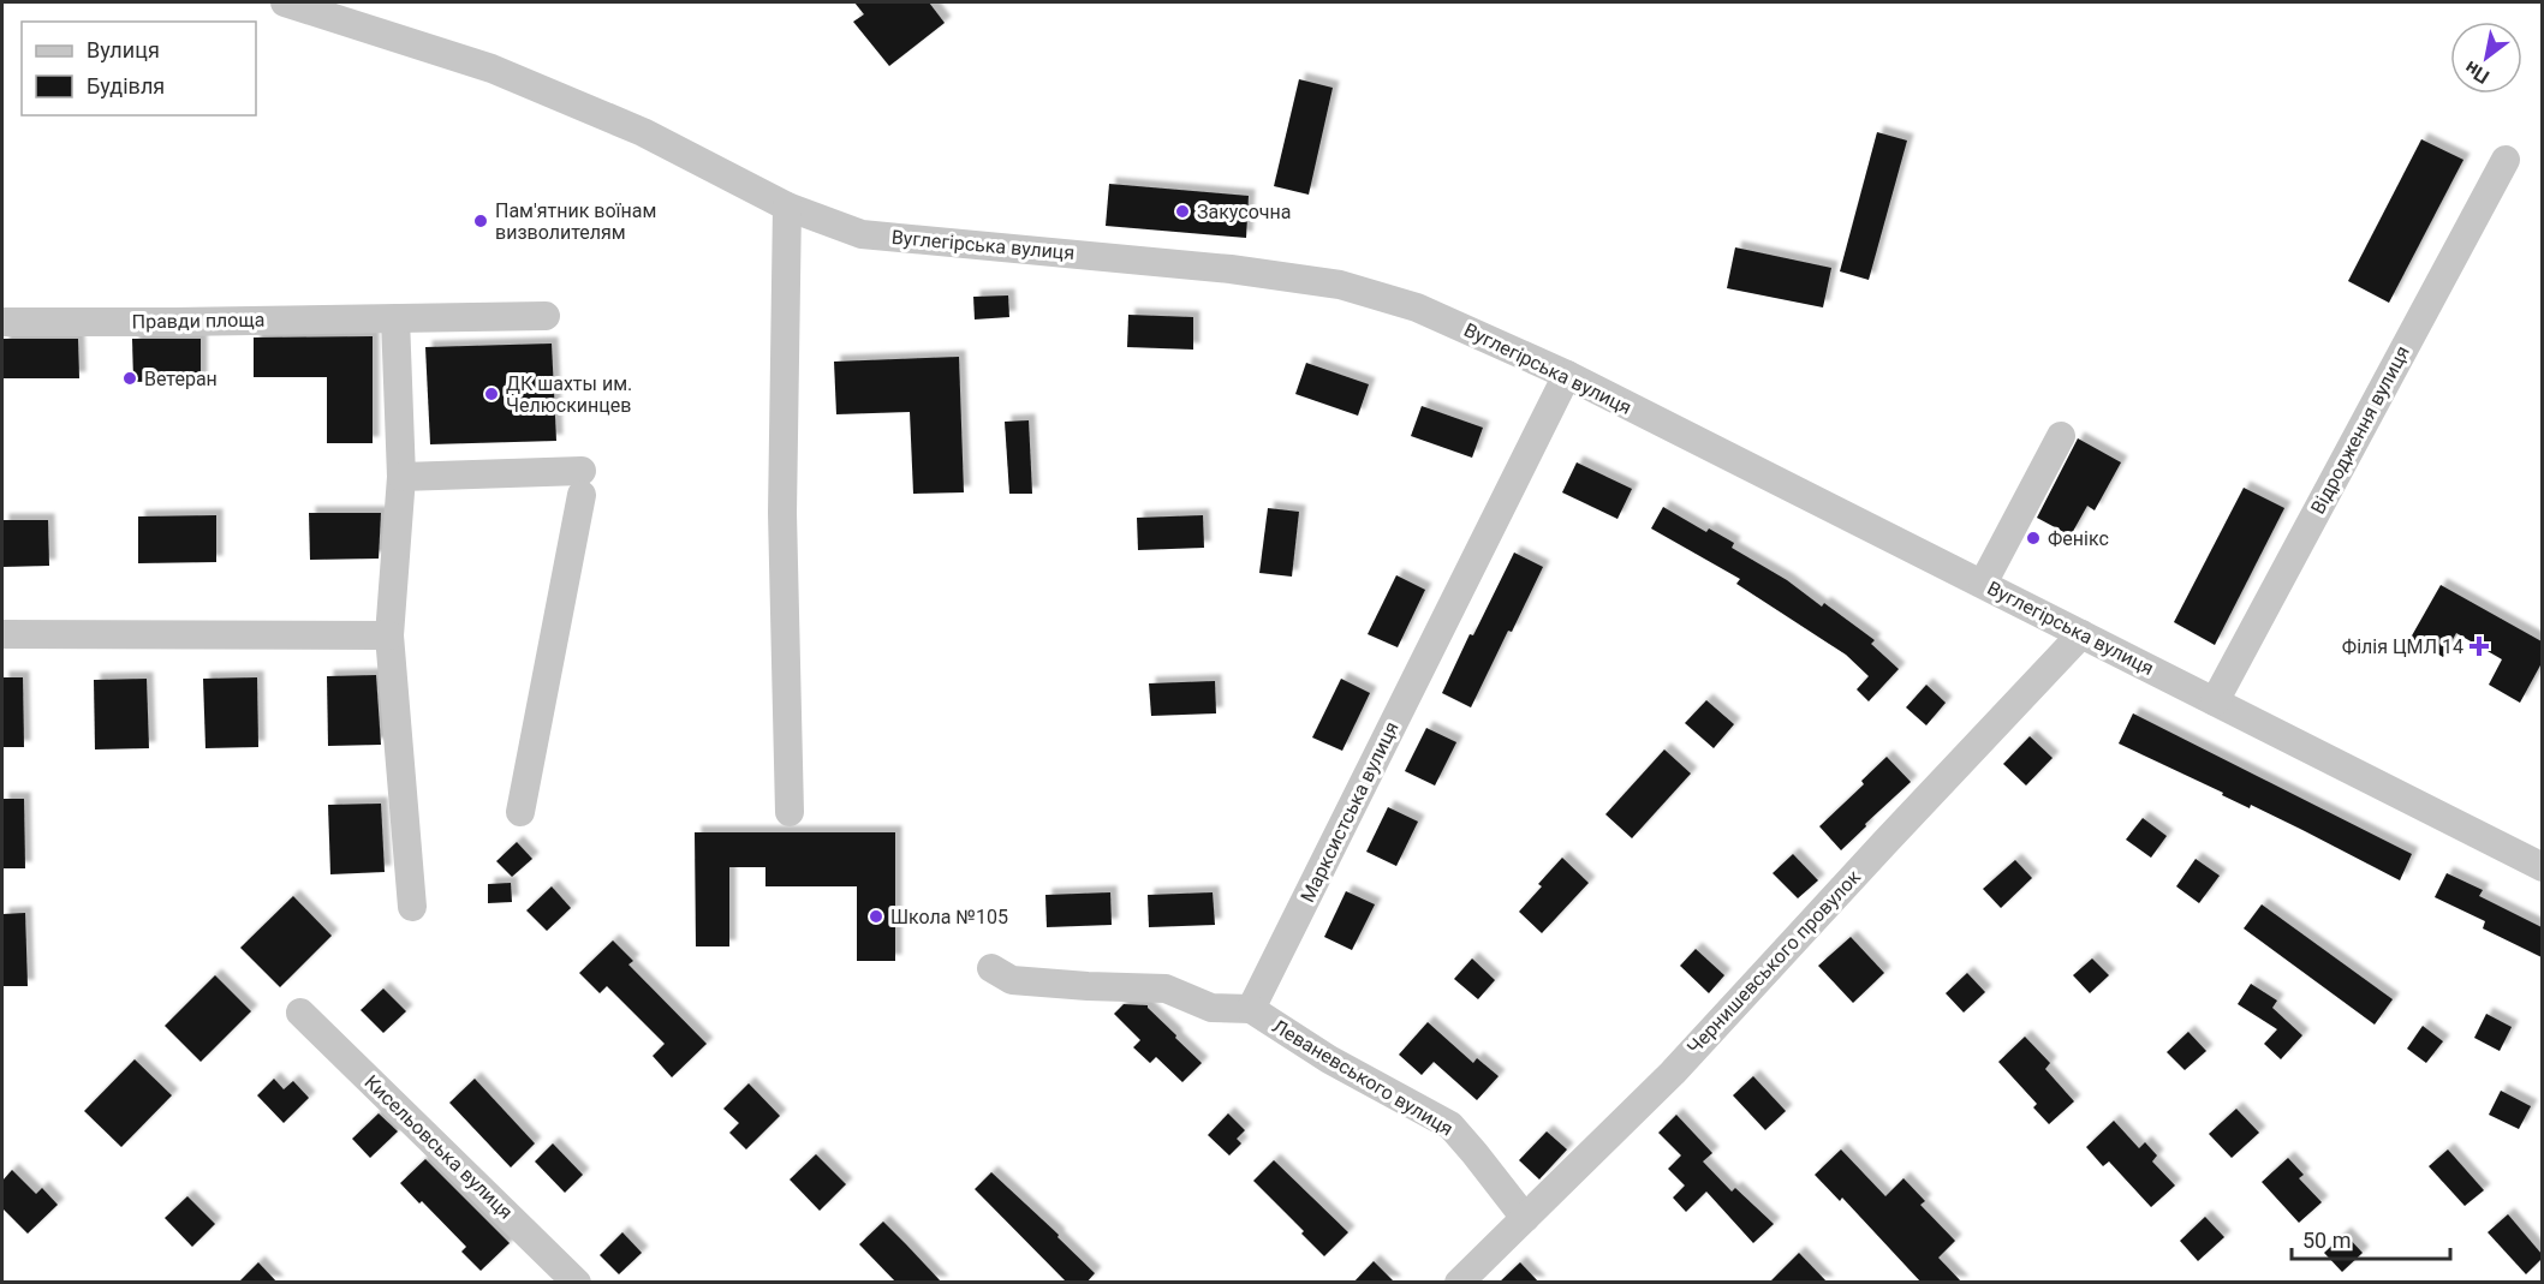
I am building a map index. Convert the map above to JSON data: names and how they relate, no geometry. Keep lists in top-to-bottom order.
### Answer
{
  "streets": {
    "street": [
      "Вуглегірська вулиця",
      "Правди площа",
      "Відродження вулиця",
      "Марксистська вулиця",
      "Чернишевського провулок",
      "Леваневського вулиця",
      "Кисельовська вулиця"
    ]
  },
  "crossings": [
    ["Вуглегірська вулиця", "Відродження вулиця"],
    ["Вуглегірська вулиця", "Марксистська вулиця"],
    ["Вуглегірська вулиця", "Чернишевського провулок"],
    ["Марксистська вулиця", "Леваневського вулиця"],
    ["Чернишевського провулок", "Леваневського вулиця"]
  ],
  "places": {
    "other": [
      "Закусочна",
      "Пам'ятник воїнам визволителям",
      "Ветеран",
      "ДК шахты им. Челюскинцев",
      "Фенікс",
      "Школа №105"
    ],
    "health": ["Філія ЦМЛ 14"]
  },
  "legend": ["Вулиця", "Будівля"],
  "scale_bar": "50 m",
  "north": "bottom left"
}
